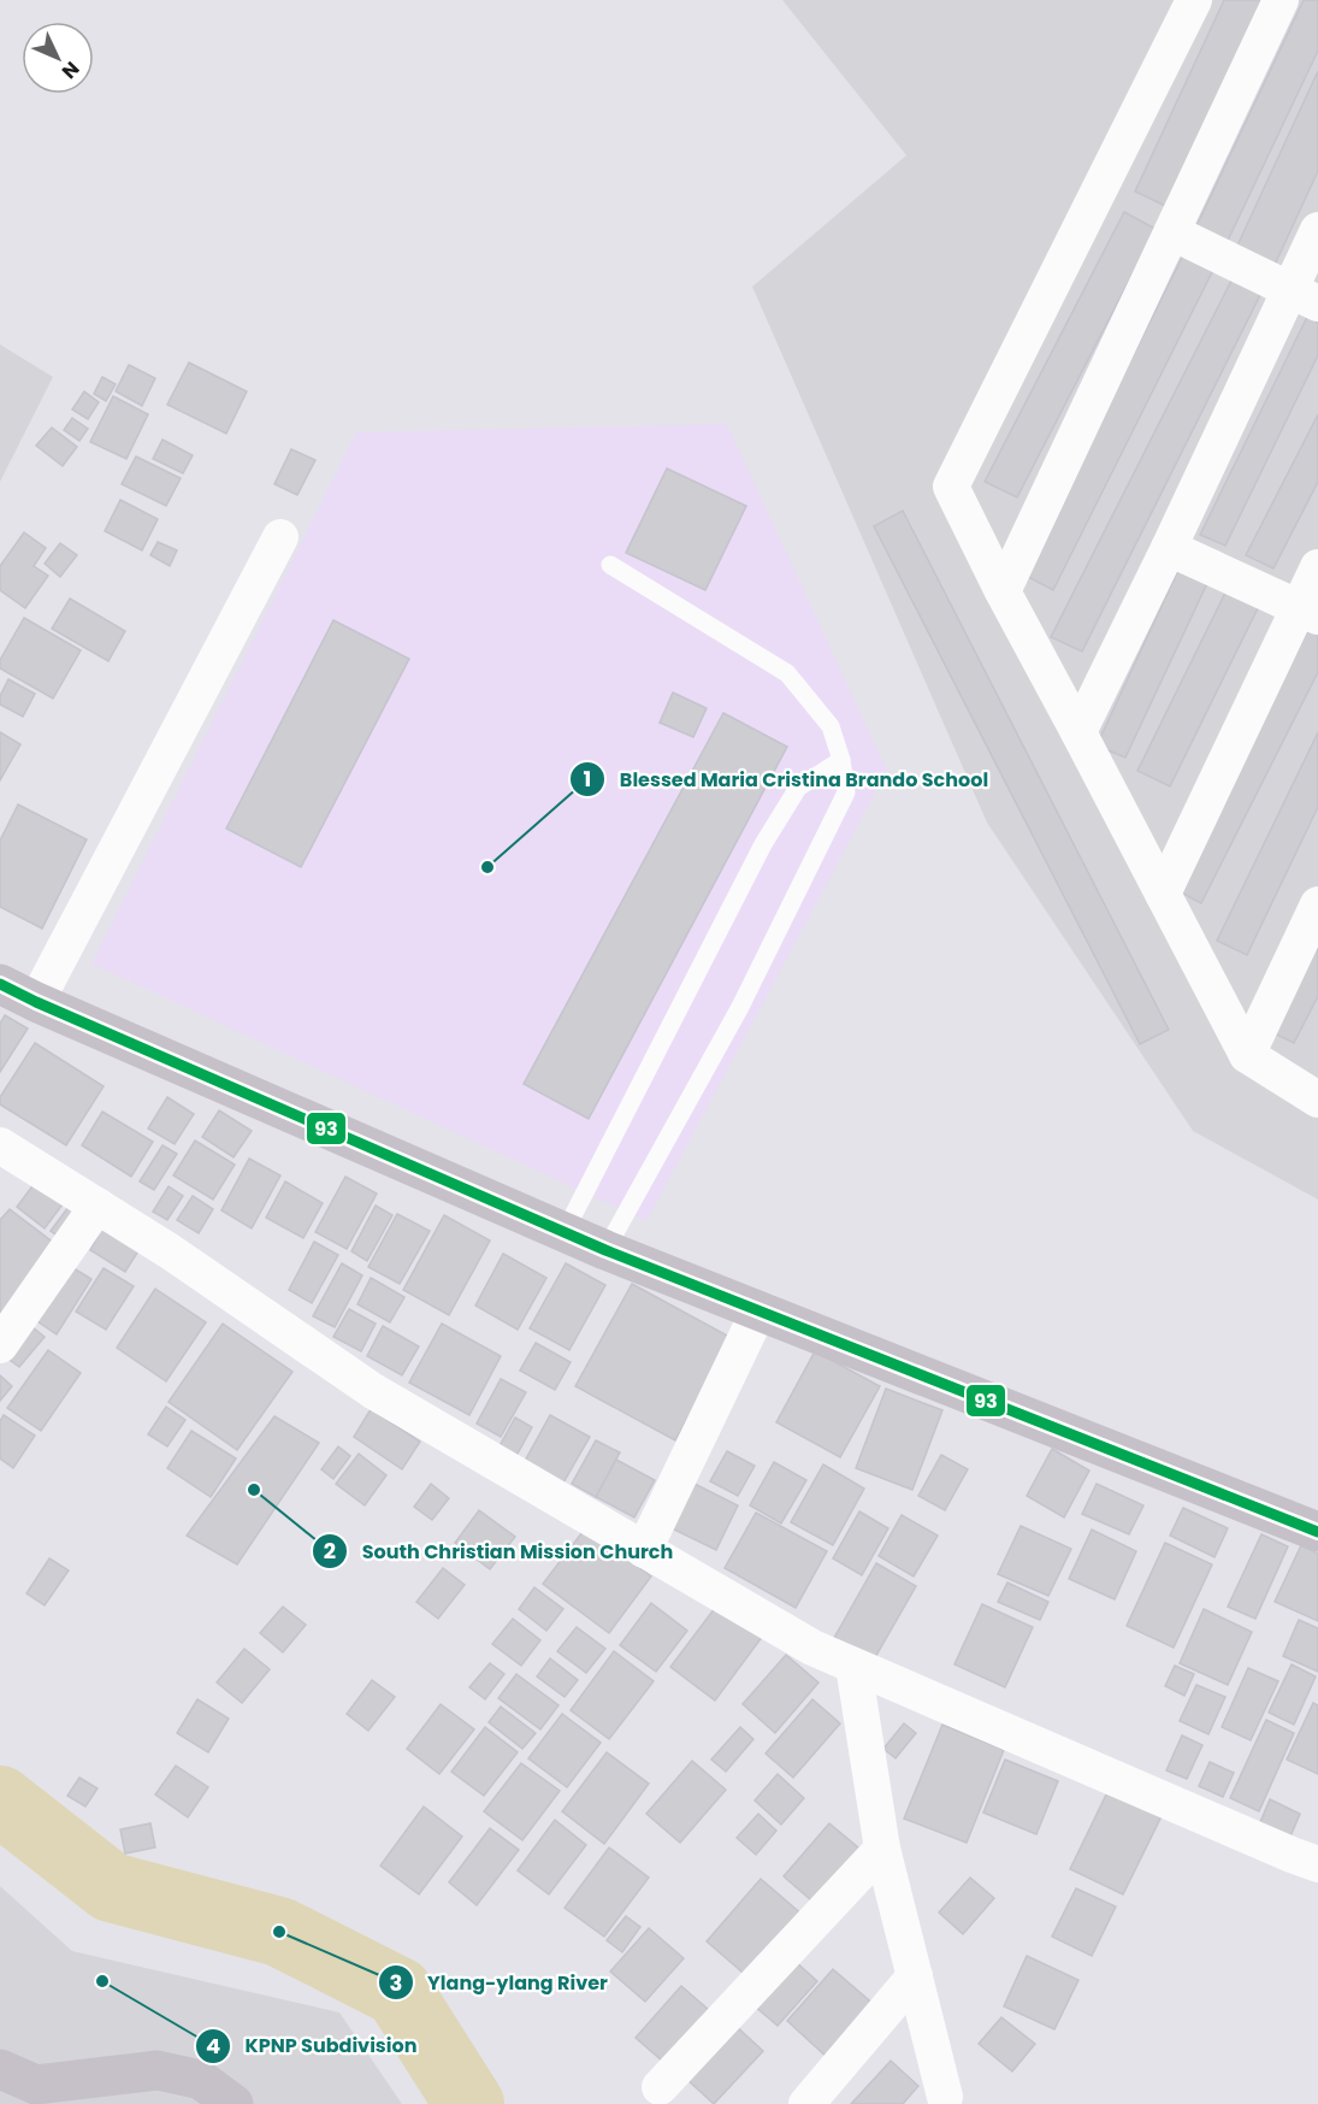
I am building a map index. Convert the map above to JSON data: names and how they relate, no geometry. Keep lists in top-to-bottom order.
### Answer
{
  "places": [
    "Blessed Maria Cristina Brando School",
    "South Christian Mission Church",
    "Ylang-ylang River",
    "KPNP Subdivision"
  ],
  "lines": ["transit line 93"],
  "north": "bottom right"
}
